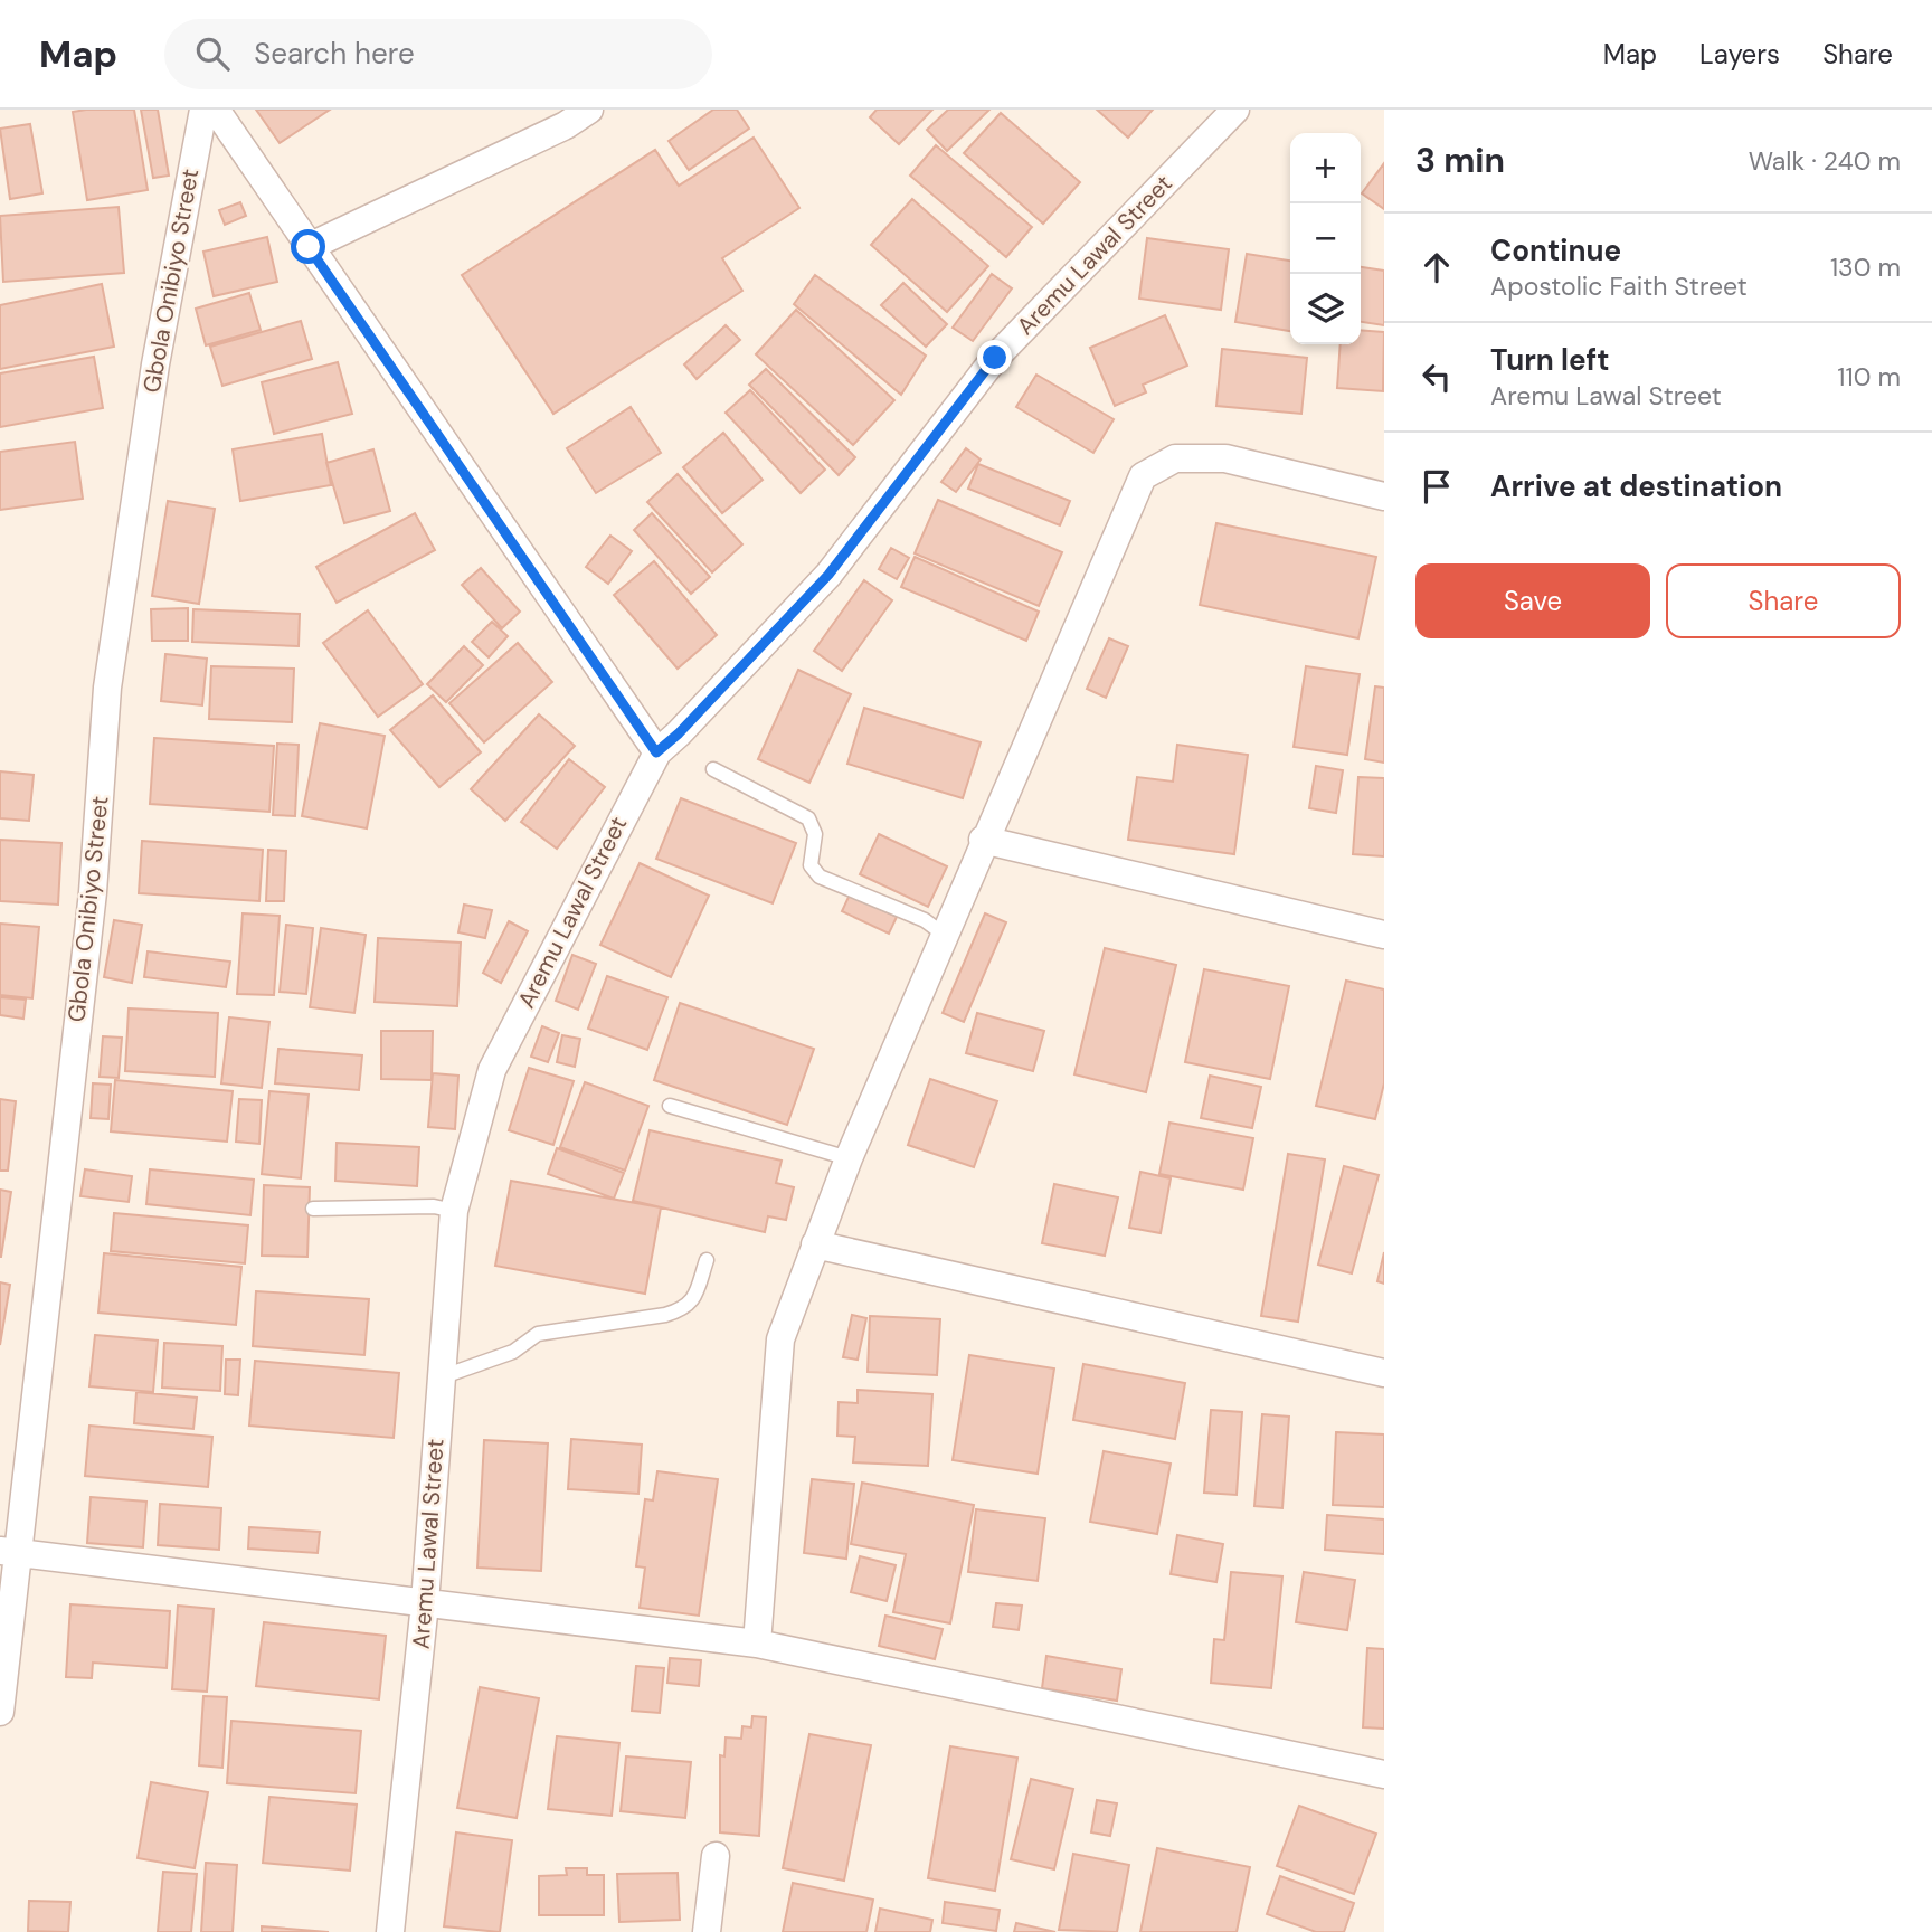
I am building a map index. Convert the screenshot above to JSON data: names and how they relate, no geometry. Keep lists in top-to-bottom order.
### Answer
{
  "streets": {
    "street": ["Aremu Lawal Street", "Gbola Onibiyo Street"]
  },
  "page": {
    "header": "Map",
    "search": "Search here",
    "nav": ["Map", "Layers", "Share"],
    "heading": ["3 min", "Walk · 240 m"],
    "map_buttons": ["+", "−"],
    "list": [
      ["Continue", "Apostolic Faith Street", "130 m"],
      ["Turn left", "Aremu Lawal Street", "110 m"],
      "Arrive at destination"
    ],
    "buttons": ["Save", "Share"]
  }
}
